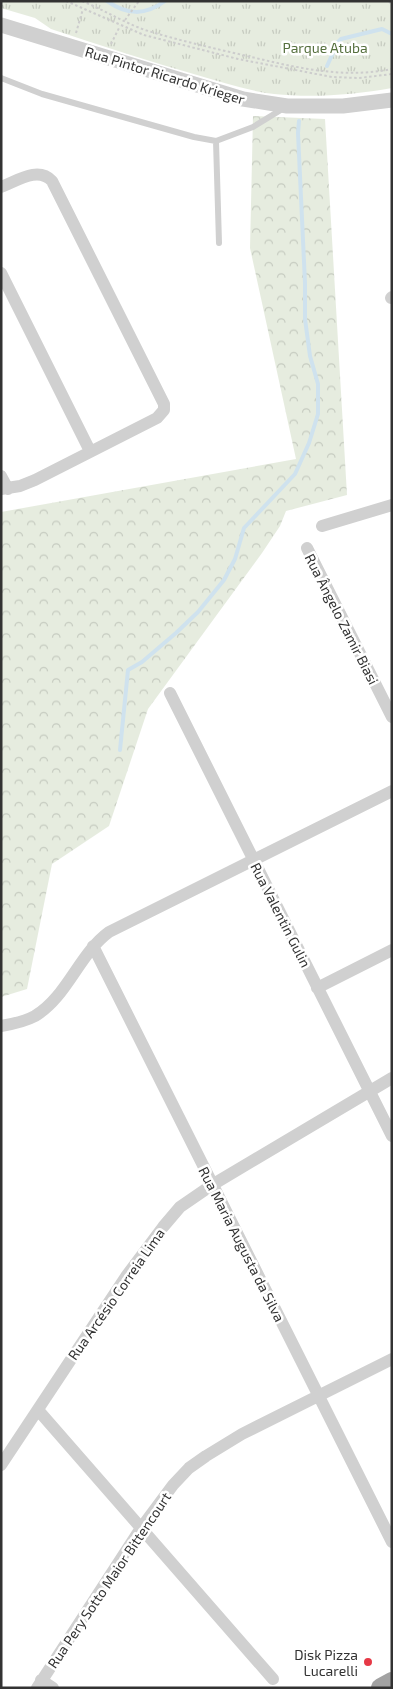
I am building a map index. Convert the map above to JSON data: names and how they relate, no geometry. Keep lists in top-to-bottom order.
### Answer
{
  "streets": {
    "street": [
      "Rua Pintor Ricardo Krieger",
      "Rua Ângelo Zamir Biasi",
      "Rua Valentin Gulin",
      "Rua Maria Augusta da Silva",
      "Rua Arcésio Correia Lima",
      "Rua Pery Sotto Maior Bittencourt"
    ]
  },
  "crossings": [
    ["Rua Valentin Gulin", "Rua Arcésio Correia Lima"],
    ["Rua Maria Augusta da Silva", "Rua Arcésio Correia Lima"],
    ["Rua Maria Augusta da Silva", "Rua Pery Sotto Maior Bittencourt"]
  ],
  "parks": ["Parque Atuba"],
  "places": ["Disk Pizza Lucarelli"]
}
